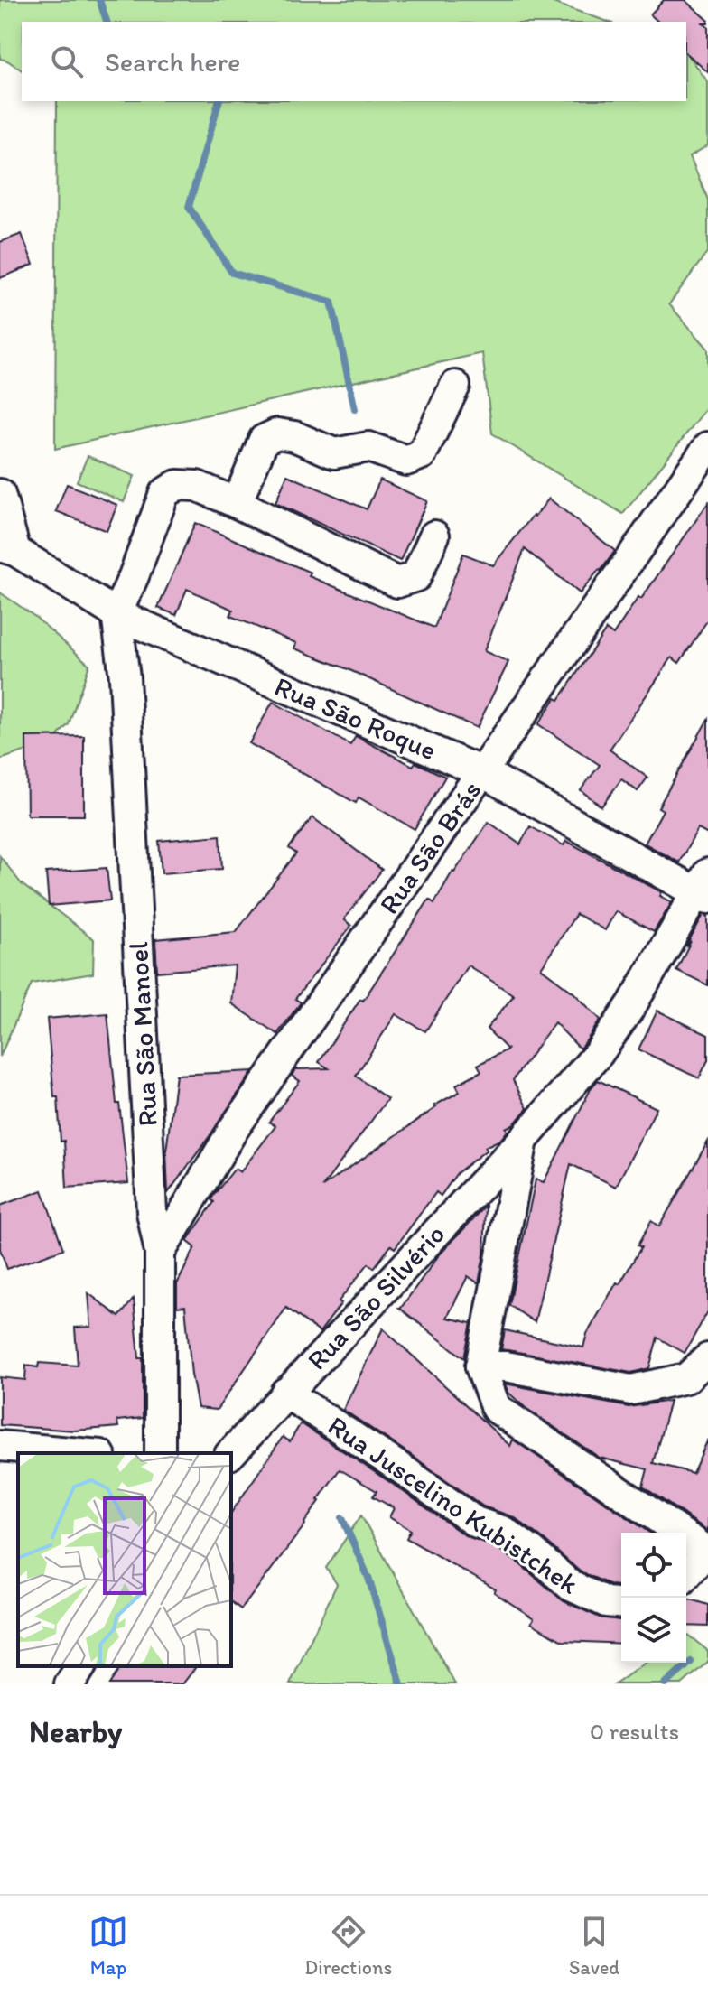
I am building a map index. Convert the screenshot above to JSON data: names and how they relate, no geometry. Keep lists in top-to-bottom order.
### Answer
{
  "streets": {
    "street": [
      "Rua São Roque",
      "Rua São Brás",
      "Rua São Manoel",
      "Rua São Silvério",
      "Rua Juscelino Kubistchek"
    ]
  },
  "crossings": [
    ["Rua São Roque", "Rua São Brás"],
    ["Rua São Roque", "Rua São Manoel"],
    ["Rua São Roque", "Rua São Silvério"],
    ["Rua São Brás", "Rua São Manoel"],
    ["Rua São Silvério", "Rua Juscelino Kubistchek"]
  ],
  "page": {
    "search": "Search here",
    "heading": ["Nearby", "0 results"],
    "nav": ["Map", "Directions", "Saved"]
  }
}
